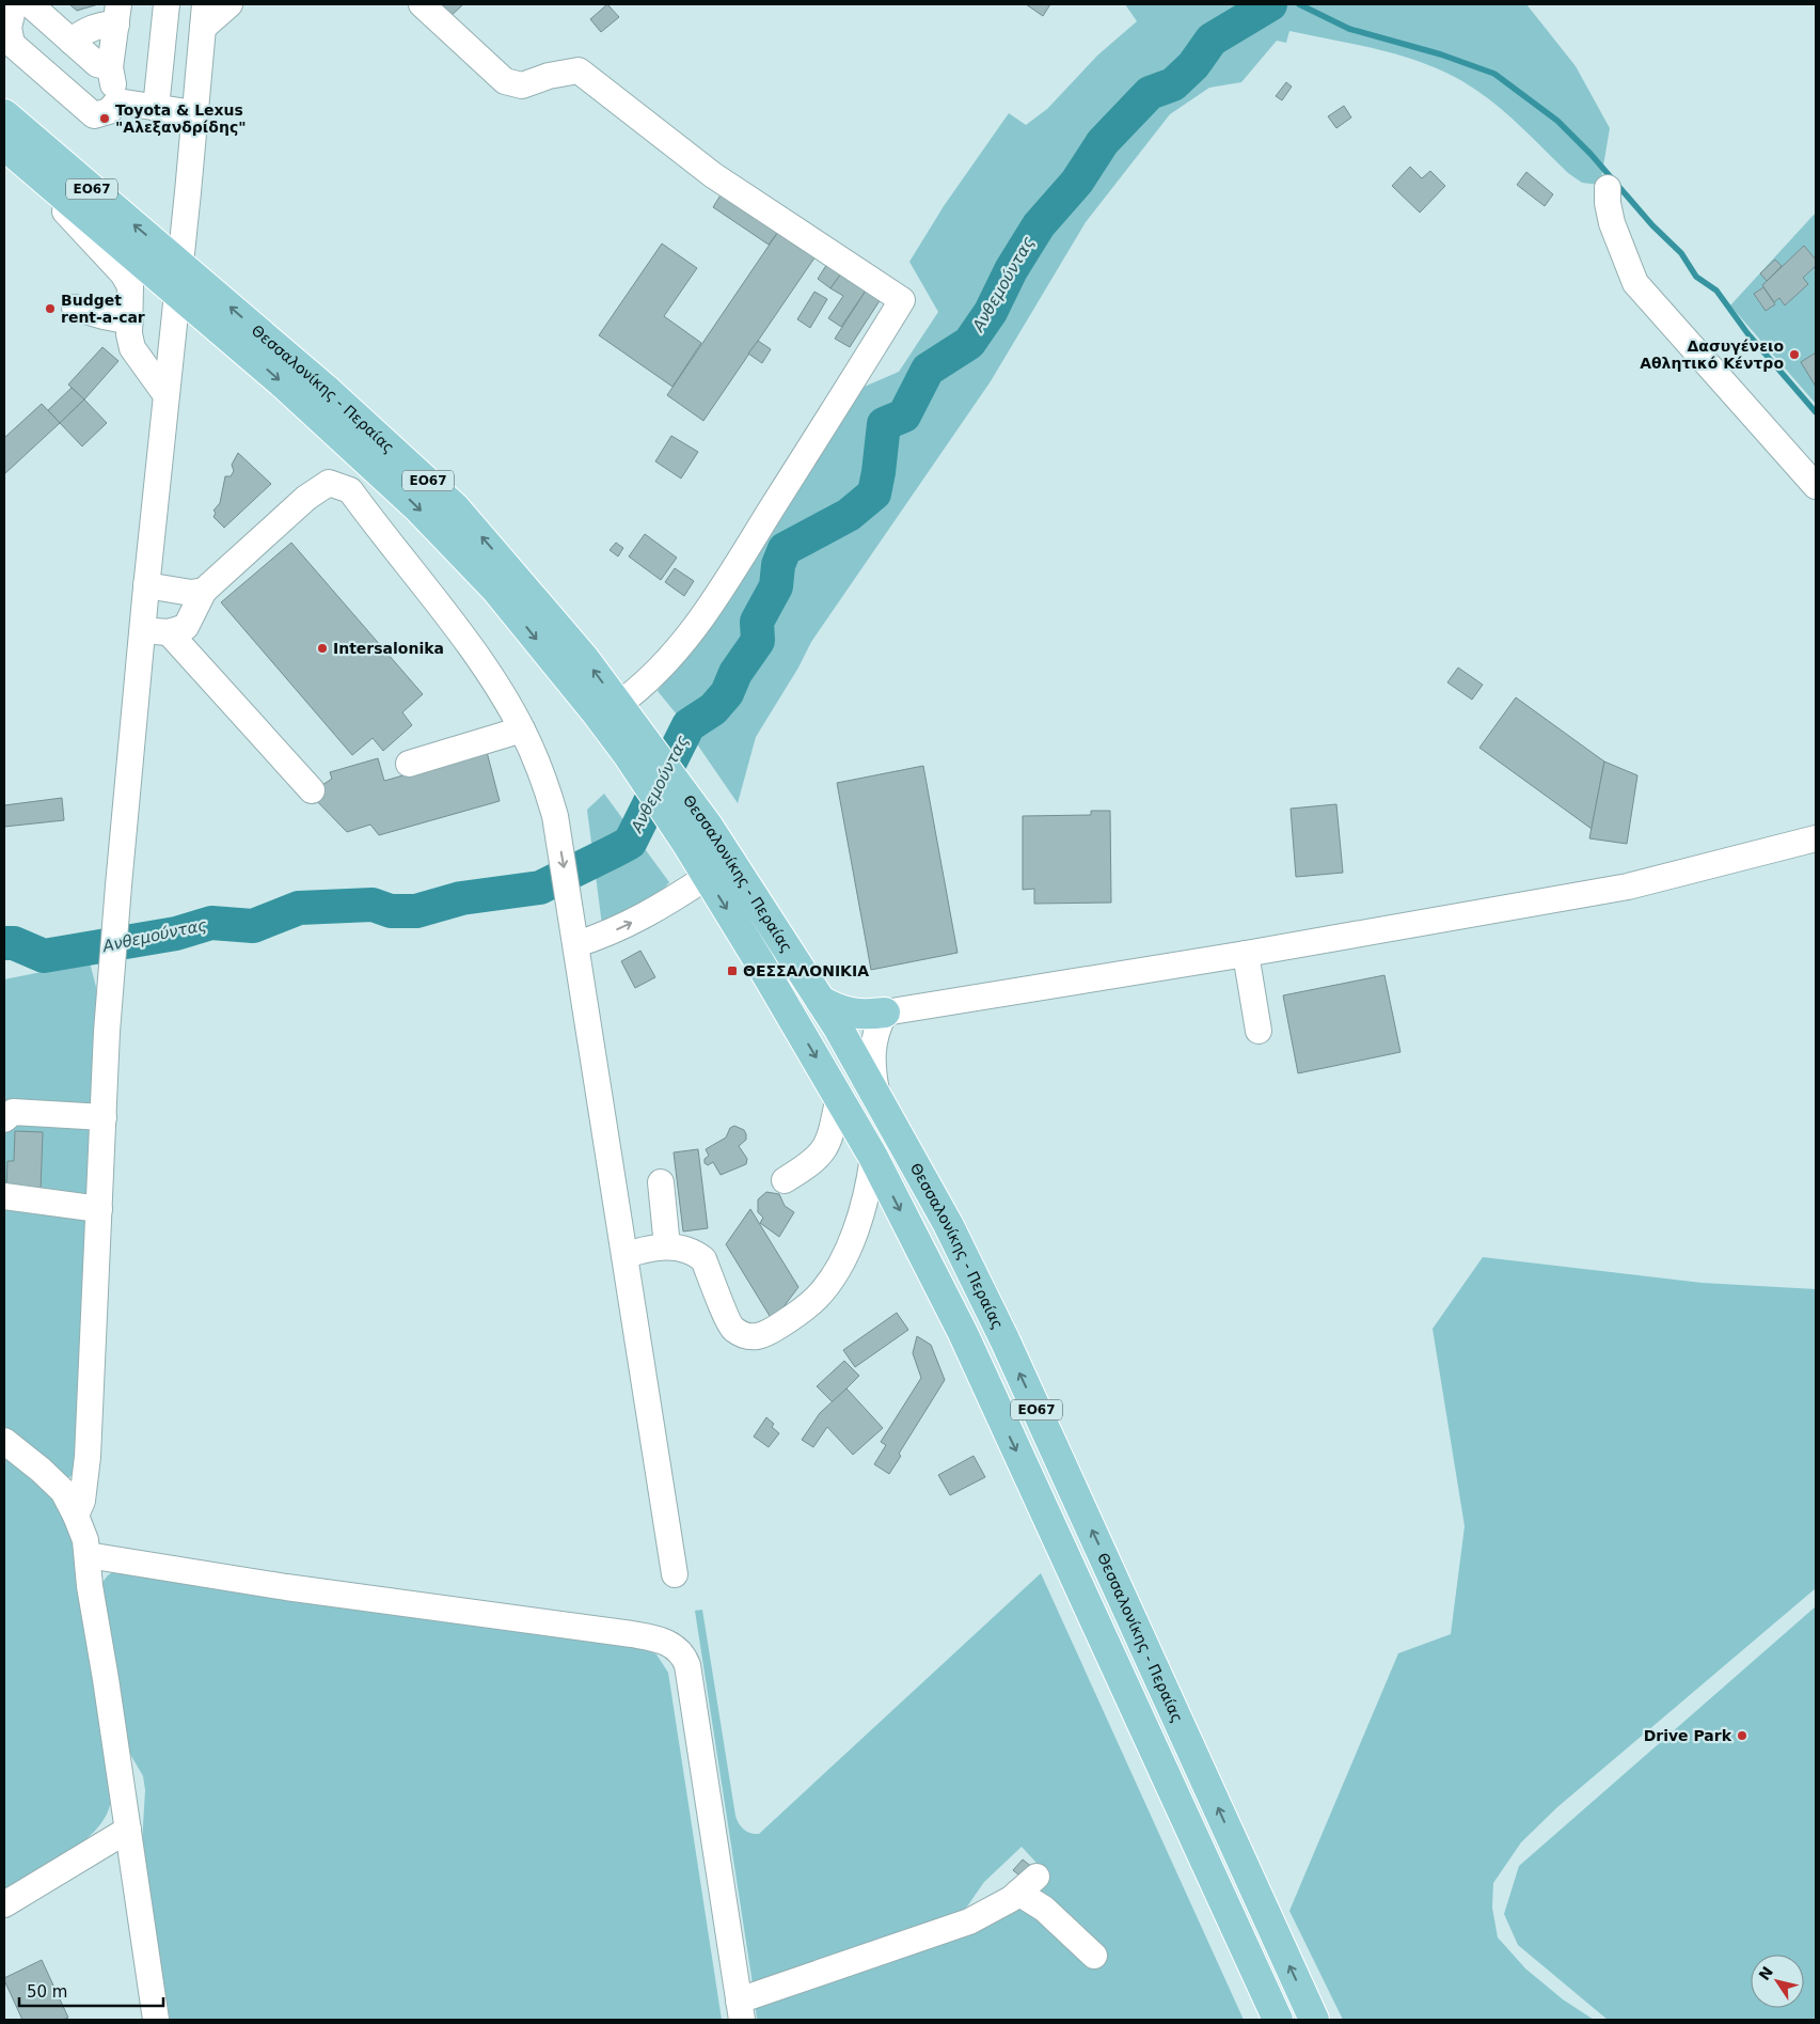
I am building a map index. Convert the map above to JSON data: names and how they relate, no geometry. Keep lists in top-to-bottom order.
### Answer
{
  "streets": {
    "main road": ["ΕΟ67", "Θεσσαλονίκης - Περαίας"]
  },
  "water": ["Ανθεμούντας"],
  "places": {
    "other": [
      "Toyota & Lexus \"Αλεξανδρίδης\"",
      "Budget rent-a-car",
      "Δασυγένειο Αθλητικό Κέντρο",
      "Intersalonika",
      "Drive Park"
    ],
    "transit": ["ΘΕΣΣΑΛΟΝΙΚΙΑ"]
  },
  "scale_bar": "50 m",
  "north": "top left"
}
